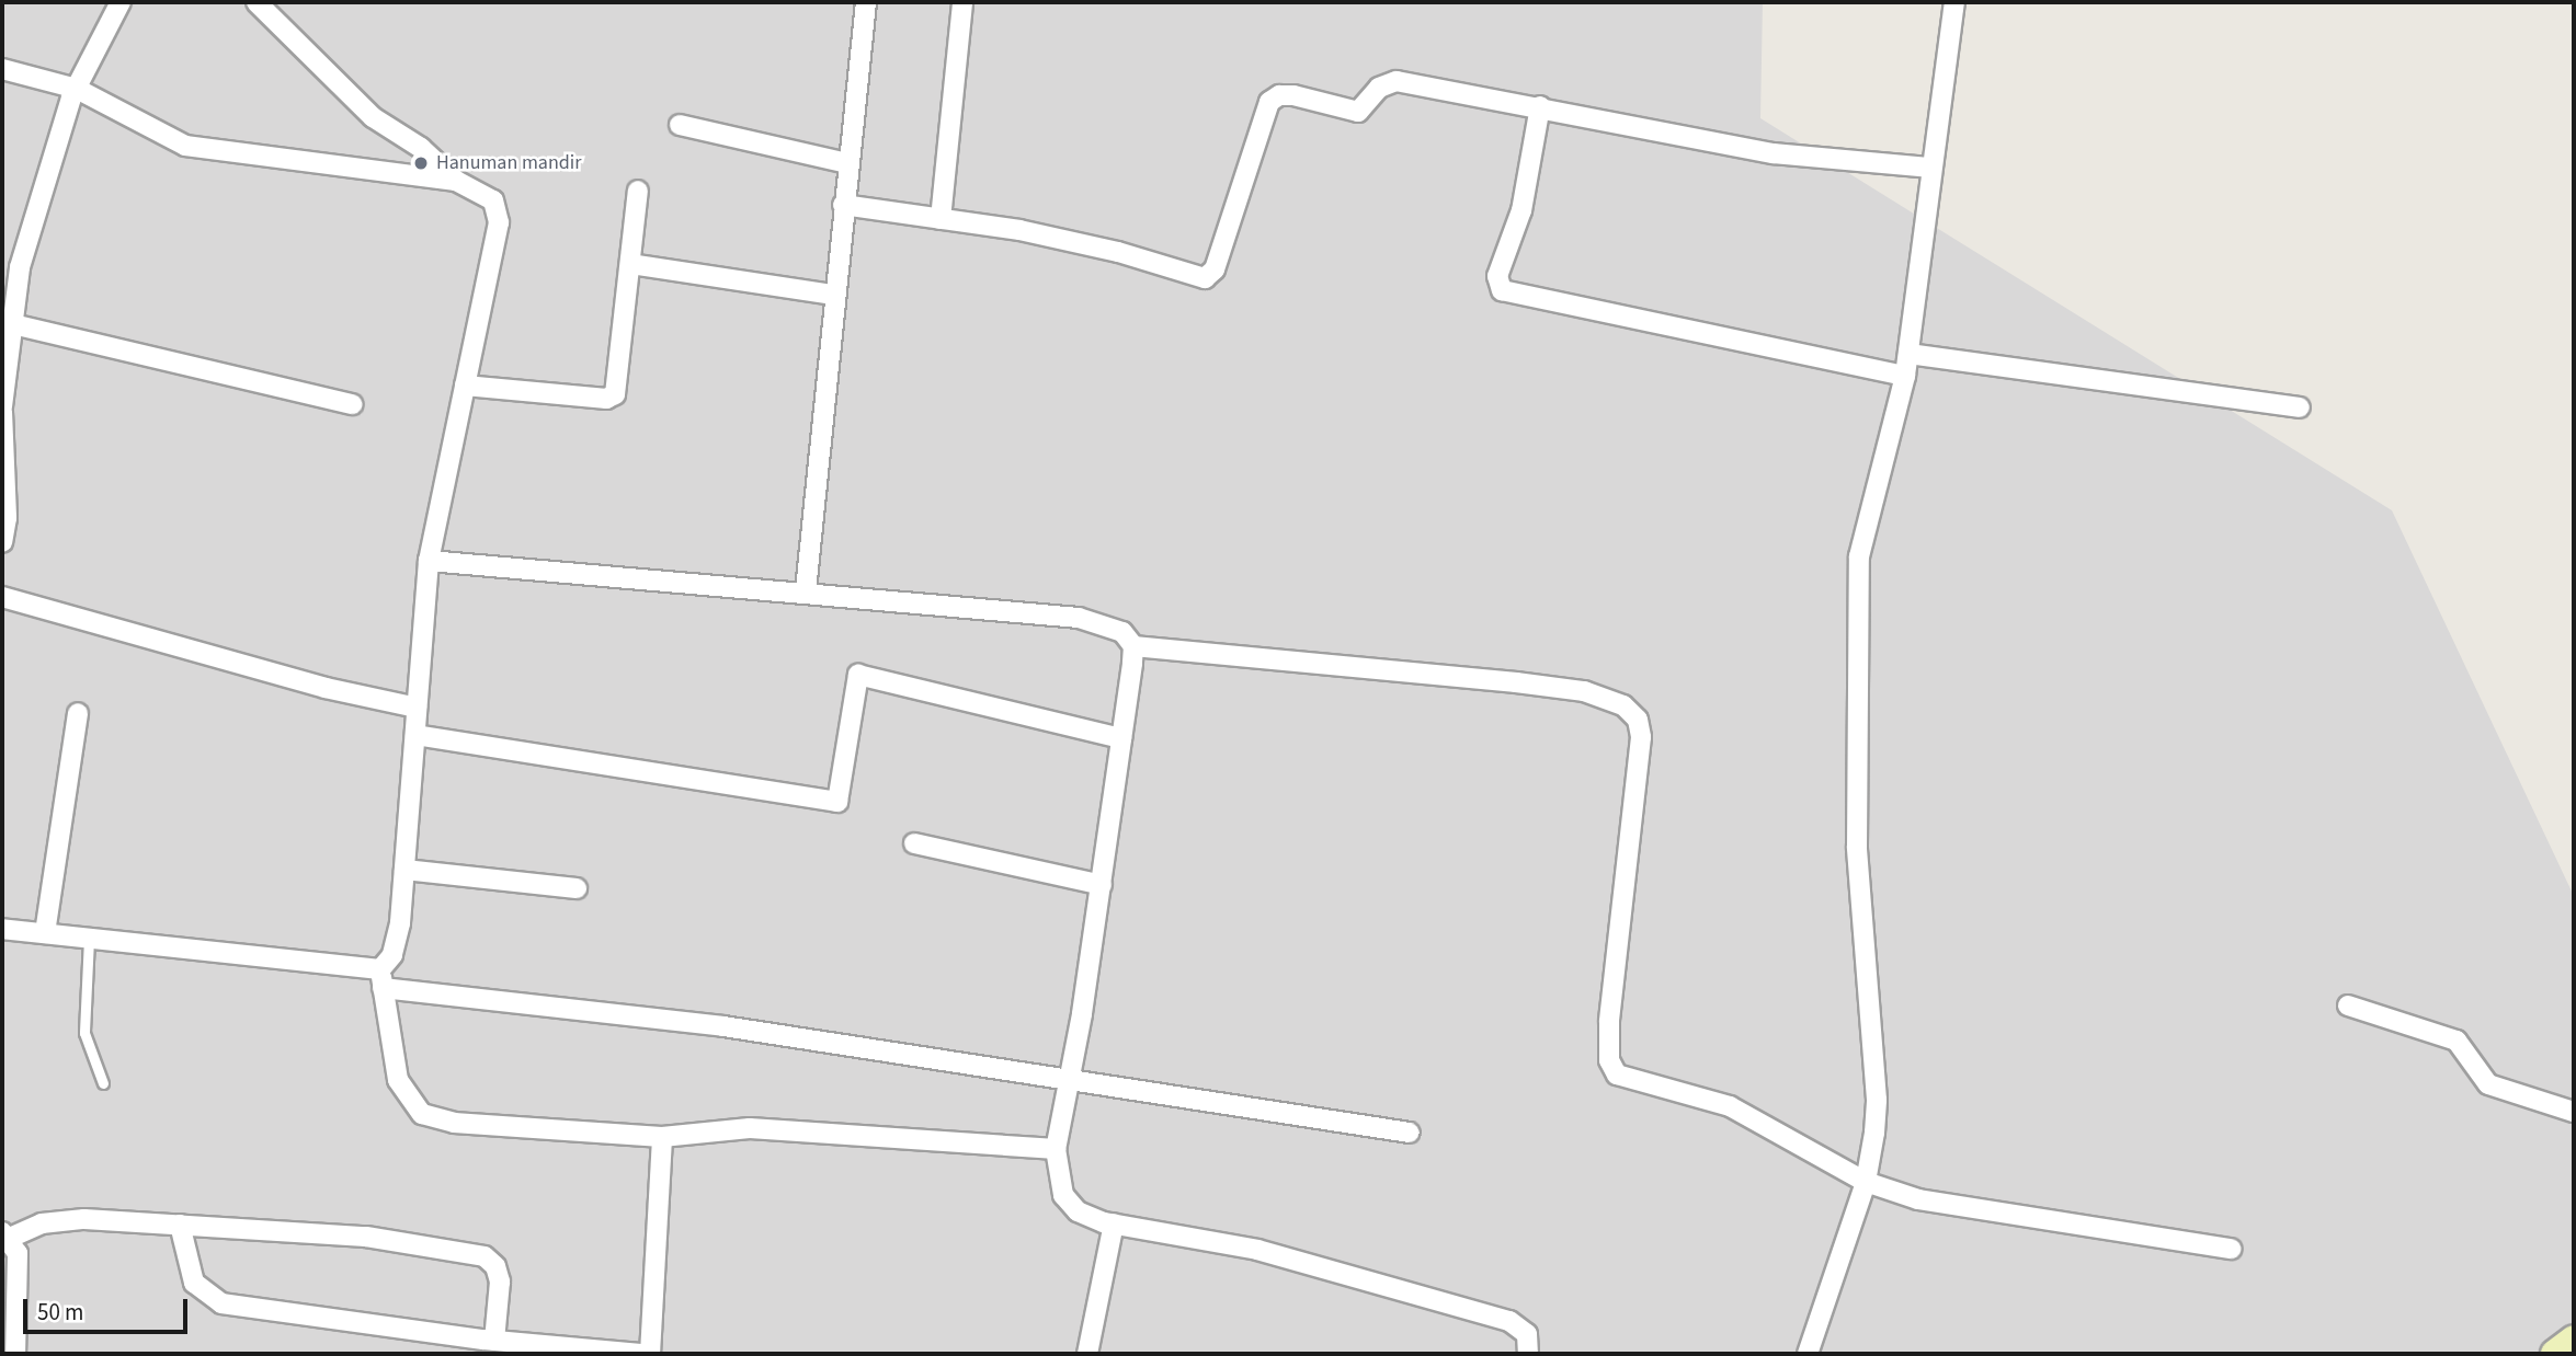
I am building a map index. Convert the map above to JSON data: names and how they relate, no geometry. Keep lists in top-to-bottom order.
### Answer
{
  "places": ["Hanuman mandir"],
  "scale_bar": "50 m"
}
